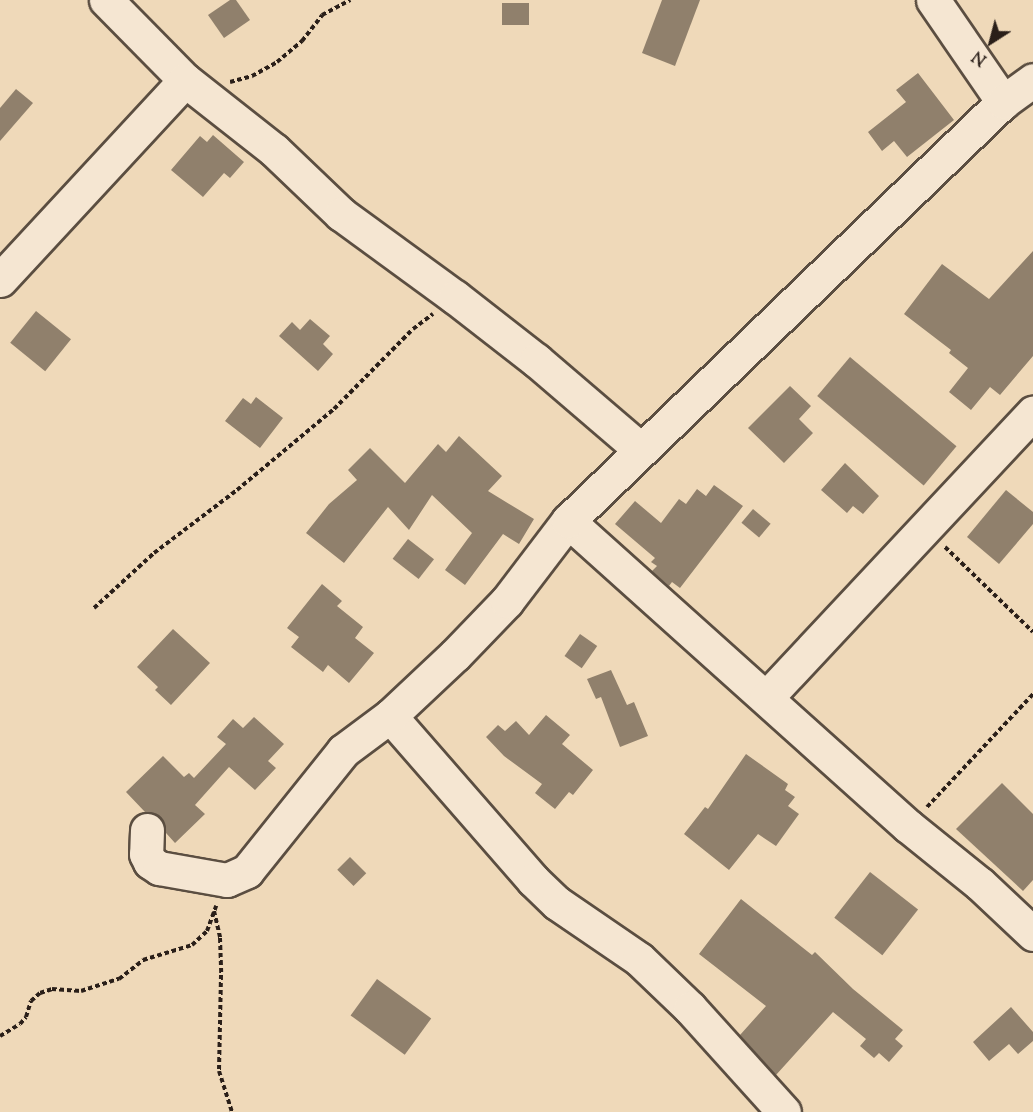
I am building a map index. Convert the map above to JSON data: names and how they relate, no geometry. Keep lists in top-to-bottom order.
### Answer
{
  "north": "bottom left"
}
